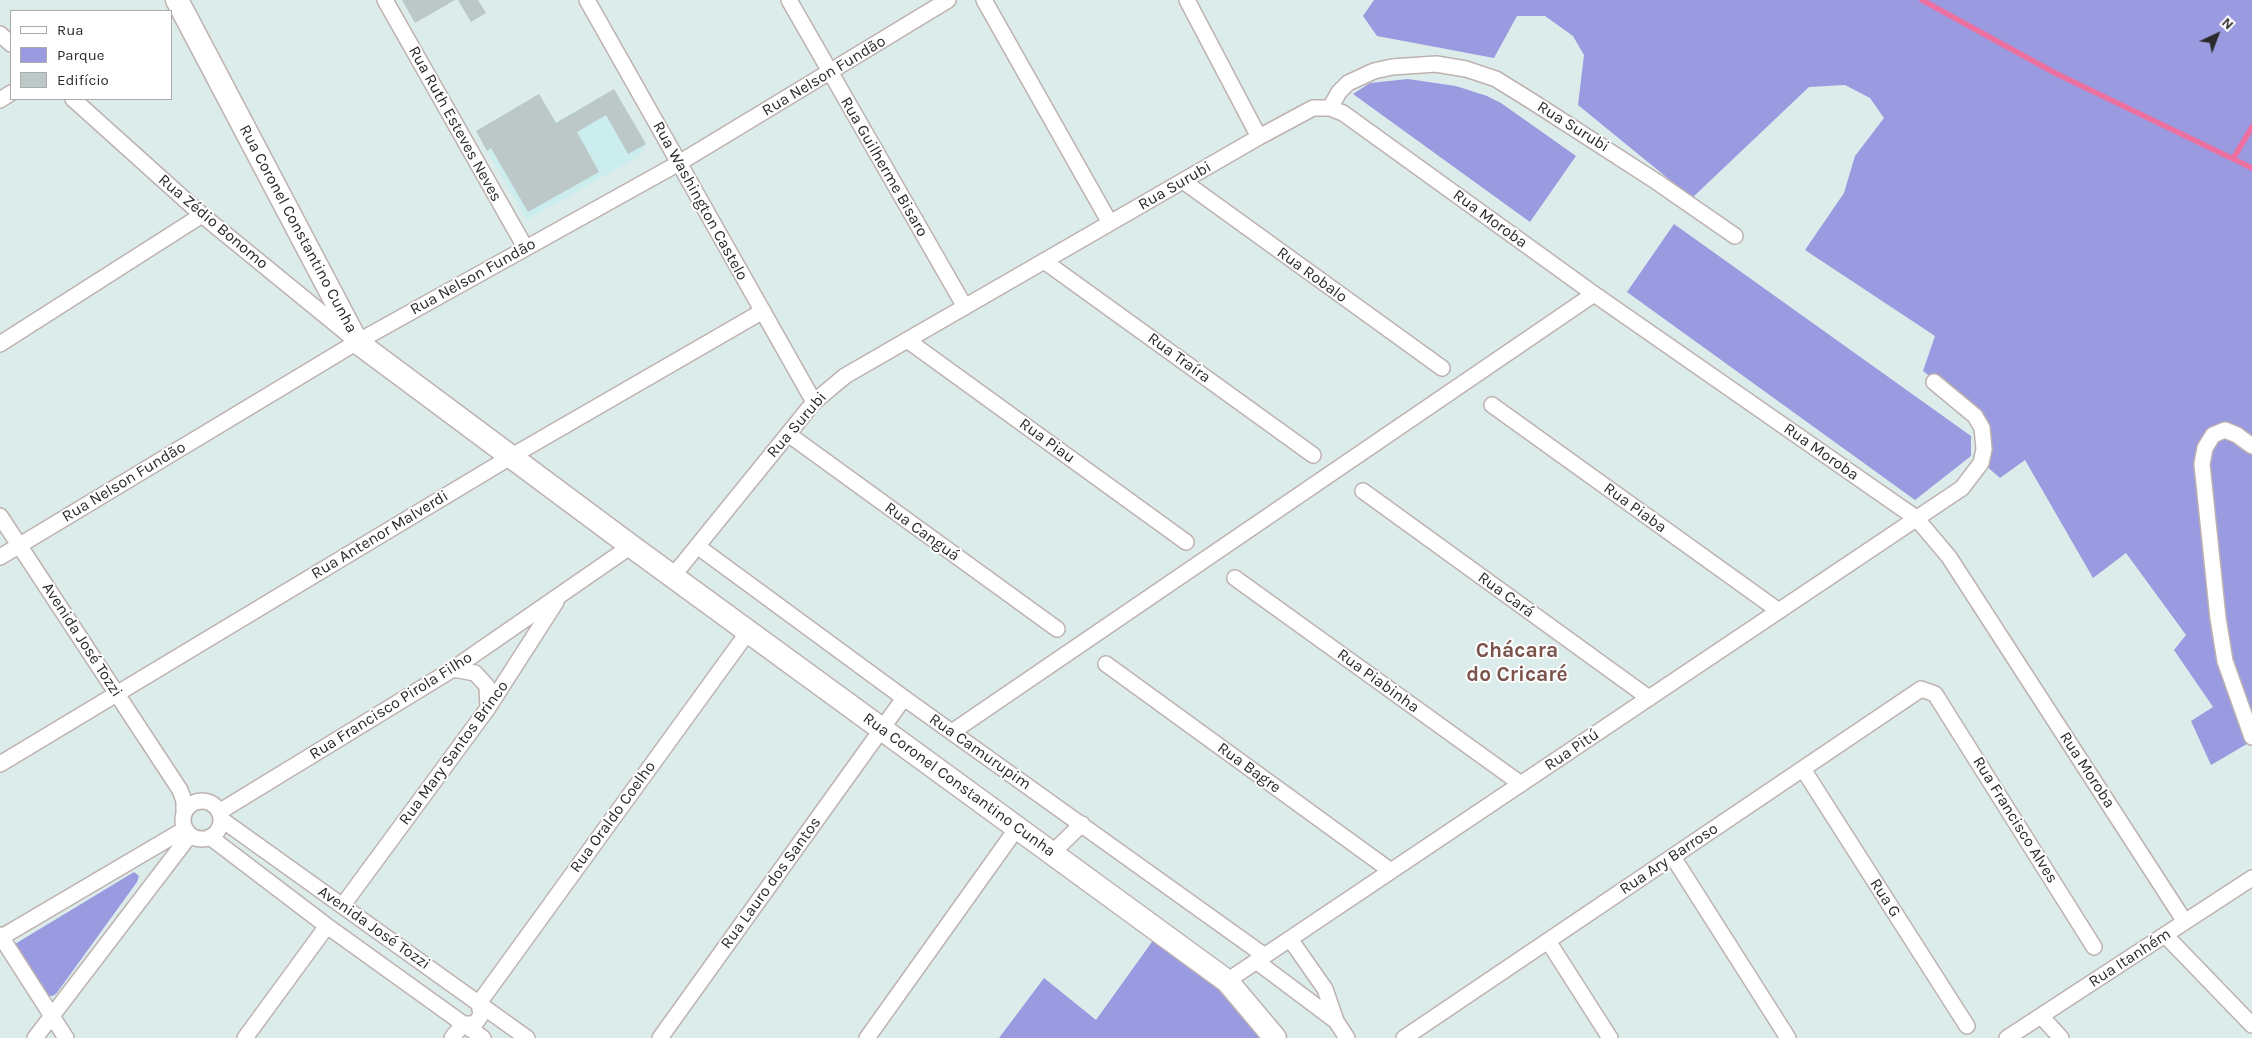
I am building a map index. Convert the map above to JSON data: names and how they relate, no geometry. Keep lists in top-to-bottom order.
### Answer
{
  "streets": {
    "street": [
      "Rua Nelson Fundão",
      "Rua Ruth Esteves Neves",
      "Rua Surubi",
      "Rua Guilherme Bisaro",
      "Rua Washington Castelo",
      "Rua Moroba",
      "Rua Zédio Bonomo",
      "Rua Coronel Constantino Cunha",
      "Rua Robalo",
      "Rua Traíra",
      "Rua Piau",
      "Rua Piaba",
      "Rua Canguá",
      "Rua Antenor Malverdi",
      "Rua Cará",
      "Avenida José Tozzi",
      "Rua Piabinha",
      "Rua Francisco Pirola Filho",
      "Rua Pitú",
      "Rua Camurupim",
      "Rua Mary Santos Brinco",
      "Rua Bagre",
      "Rua Oraldo Coelho",
      "Rua Francisco Alves",
      "Rua Ary Barroso",
      "Rua Lauro dos Santos",
      "Rua G",
      "Rua Itanhém"
    ]
  },
  "crossings": [
    ["Rua Nelson Fundão", "Rua Ruth Esteves Neves"],
    ["Rua Nelson Fundão", "Rua Guilherme Bisaro"],
    ["Rua Nelson Fundão", "Rua Washington Castelo"],
    ["Rua Nelson Fundão", "Rua Zédio Bonomo"],
    ["Rua Nelson Fundão", "Rua Coronel Constantino Cunha"],
    ["Rua Nelson Fundão", "Avenida José Tozzi"],
    ["Rua Surubi", "Rua Guilherme Bisaro"],
    ["Rua Surubi", "Rua Washington Castelo"],
    ["Rua Surubi", "Rua Moroba"],
    ["Rua Surubi", "Rua Coronel Constantino Cunha"],
    ["Rua Surubi", "Rua Robalo"],
    ["Rua Surubi", "Rua Traíra"],
    ["Rua Surubi", "Rua Piau"],
    ["Rua Surubi", "Rua Canguá"],
    ["Rua Surubi", "Rua Camurupim"],
    ["Rua Washington Castelo", "Rua Antenor Malverdi"],
    ["Rua Moroba", "Rua Pitú"],
    ["Rua Moroba", "Rua Itanhém"],
    ["Rua Zédio Bonomo", "Rua Coronel Constantino Cunha"],
    ["Rua Coronel Constantino Cunha", "Rua Antenor Malverdi"],
    ["Rua Coronel Constantino Cunha", "Rua Pitú"],
    ["Rua Coronel Constantino Cunha", "Rua Oraldo Coelho"],
    ["Rua Coronel Constantino Cunha", "Rua Lauro dos Santos"],
    ["Rua Piaba", "Rua Pitú"],
    ["Rua Antenor Malverdi", "Avenida José Tozzi"],
    ["Rua Cará", "Rua Pitú"],
    ["Avenida José Tozzi", "Rua Francisco Pirola Filho"],
    ["Avenida José Tozzi", "Rua Mary Santos Brinco"],
    ["Avenida José Tozzi", "Rua Oraldo Coelho"],
    ["Rua Piabinha", "Rua Pitú"],
    ["Rua Francisco Pirola Filho", "Rua Mary Santos Brinco"],
    ["Rua Pitú", "Rua Camurupim"],
    ["Rua Pitú", "Rua Bagre"],
    ["Rua Camurupim", "Rua Lauro dos Santos"],
    ["Rua Francisco Alves", "Rua Ary Barroso"],
    ["Rua Ary Barroso", "Rua G"]
  ],
  "districts": ["Chácara do Cricaré"],
  "legend": ["Rua", "Parque", "Edifício"],
  "north": "top right"
}
